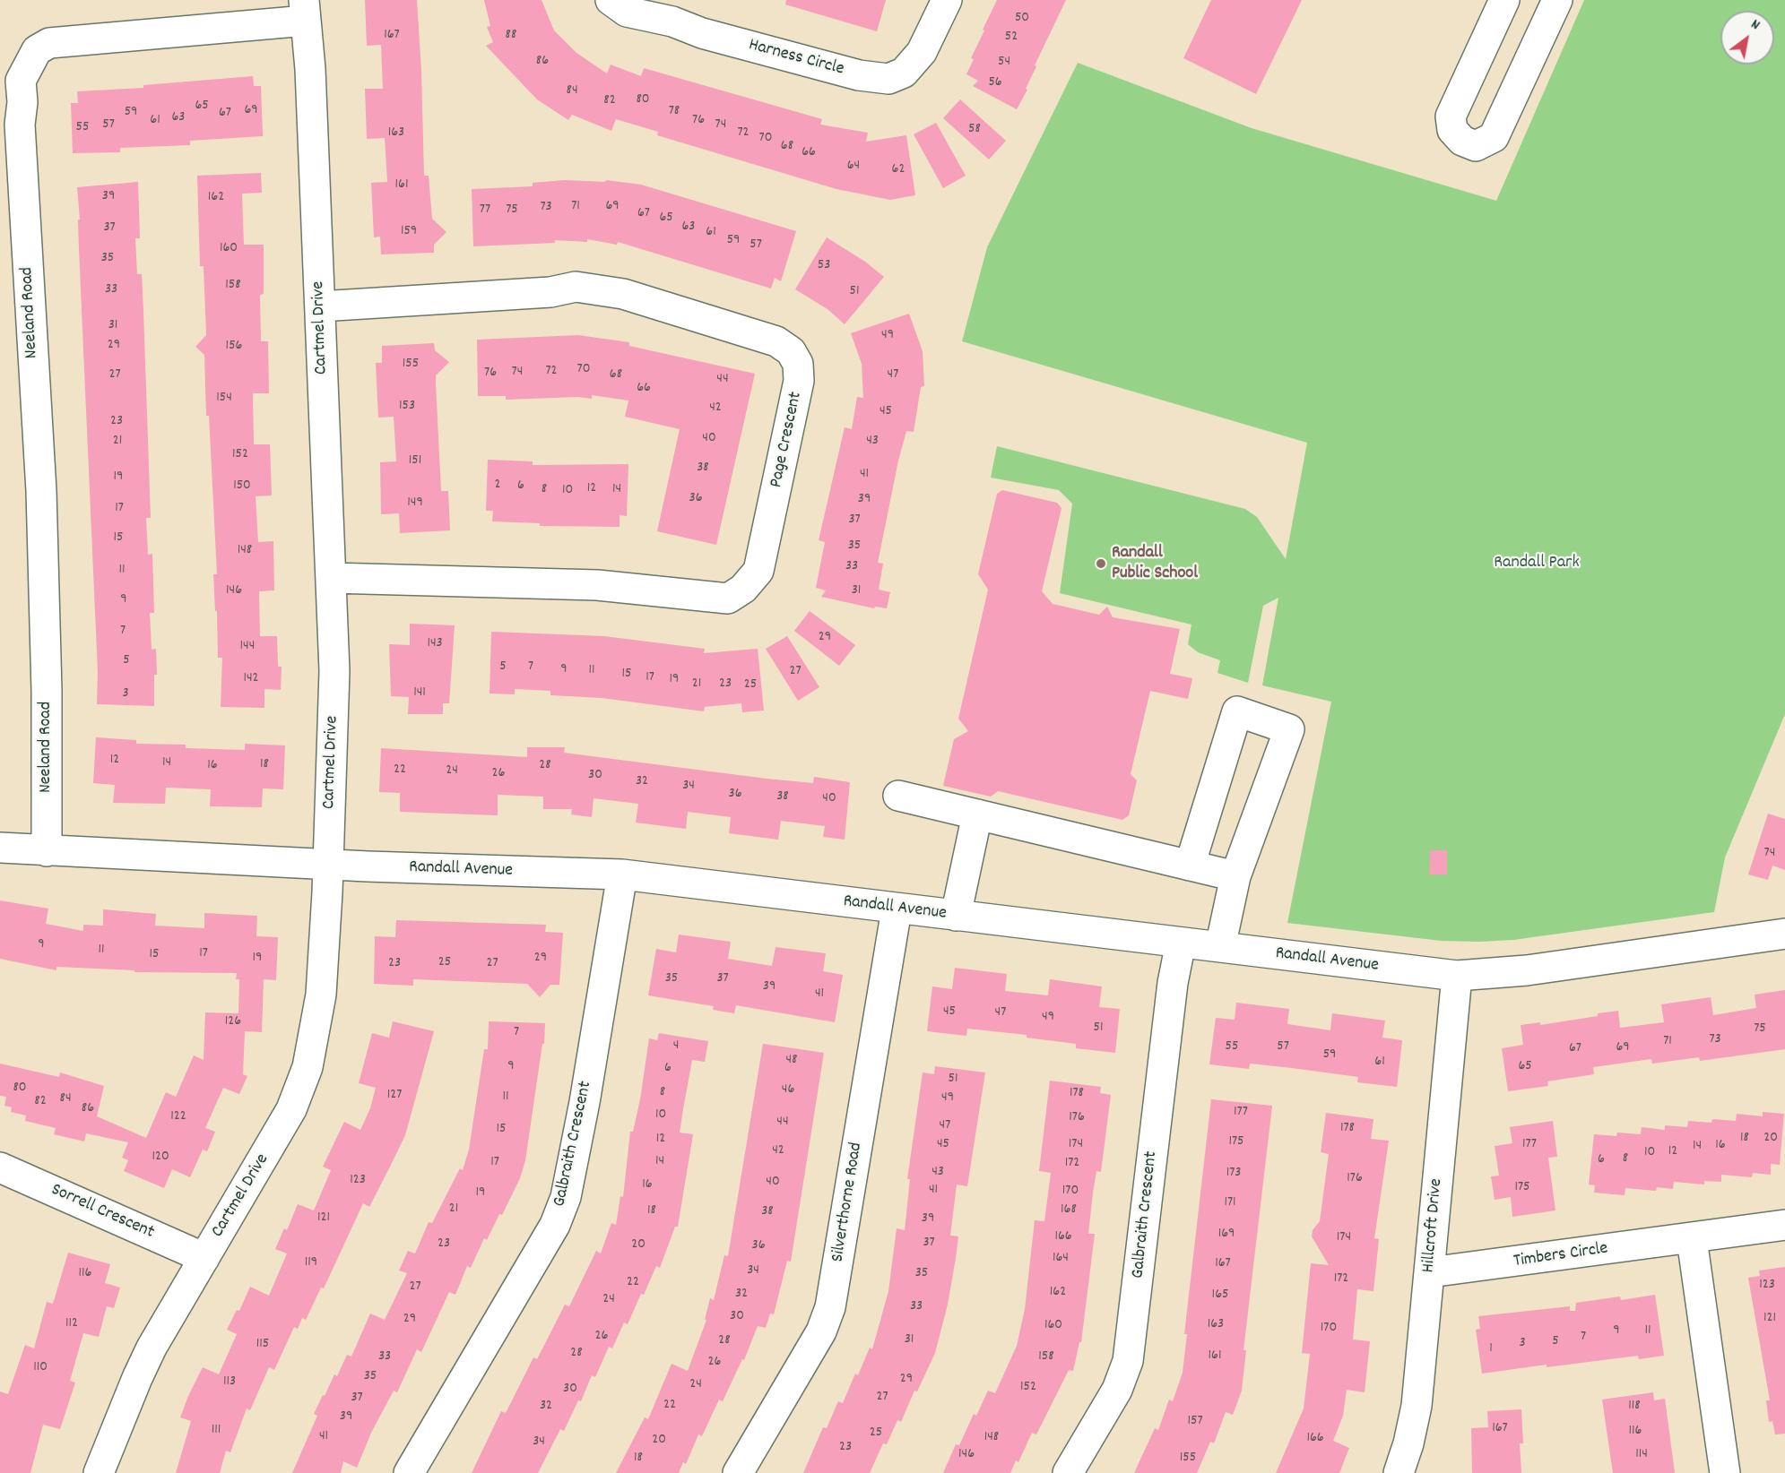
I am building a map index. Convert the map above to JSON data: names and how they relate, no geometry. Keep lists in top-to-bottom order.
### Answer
{
  "streets": {
    "street": [
      "Harness Circle",
      "Neeland Road",
      "Cartmel Drive",
      "Page Crescent",
      "Randall Avenue",
      "Galbraith Crescent",
      "Silverthorne Road",
      "Sorrell Crescent",
      "Hillcroft Drive",
      "Timbers Circle"
    ]
  },
  "crossings": [
    ["Neeland Road", "Cartmel Drive"],
    ["Neeland Road", "Randall Avenue"],
    ["Cartmel Drive", "Page Crescent"],
    ["Cartmel Drive", "Randall Avenue"],
    ["Cartmel Drive", "Sorrell Crescent"],
    ["Randall Avenue", "Galbraith Crescent"],
    ["Randall Avenue", "Silverthorne Road"],
    ["Randall Avenue", "Hillcroft Drive"],
    ["Hillcroft Drive", "Timbers Circle"]
  ],
  "parks": ["Randall Park"],
  "places": ["Randall Public School"],
  "house_numbers": [
    "50",
    "167",
    "88",
    "52",
    "86",
    "54",
    "56",
    "84",
    "80",
    "82",
    "65",
    "69",
    "78",
    "59",
    "67",
    "63",
    "61",
    "76",
    "57",
    "74",
    "55",
    "58",
    "163",
    "72",
    "70",
    "68",
    "66",
    "64",
    "62",
    "161",
    "39",
    "162",
    "71",
    "69",
    "73",
    "77",
    "75",
    "67",
    "65",
    "63",
    "37",
    "159",
    "61",
    "59",
    "57",
    "160",
    "35",
    "53",
    "158",
    "33",
    "51",
    "31",
    "49",
    "29",
    "156",
    "155",
    "70",
    "72",
    "74",
    "76",
    "27",
    "68",
    "47",
    "44",
    "66",
    "154",
    "153",
    "42",
    "45",
    "23",
    "40",
    "21",
    "43",
    "152",
    "151",
    "38",
    "41",
    "19",
    "2",
    "150",
    "6",
    "12",
    "8",
    "14",
    "10",
    "36",
    "39",
    "149",
    "17",
    "37",
    "15",
    "35",
    "148",
    "33",
    "11",
    "146",
    "31",
    "9",
    "7",
    "29",
    "143",
    "144",
    "5",
    "5",
    "7",
    "9",
    "11",
    "27",
    "15",
    "17",
    "142",
    "19",
    "21",
    "23",
    "25",
    "141",
    "3",
    "12",
    "14",
    "18",
    "16",
    "28",
    "22",
    "24",
    "26",
    "30",
    "32",
    "34",
    "36",
    "38",
    "40",
    "74",
    "9",
    "11",
    "17",
    "15",
    "19",
    "29",
    "25",
    "23",
    "27",
    "35",
    "37",
    "39",
    "41",
    "45",
    "47",
    "49",
    "126",
    "51",
    "75",
    "7",
    "73",
    "71",
    "4",
    "55",
    "57",
    "69",
    "67",
    "59",
    "48",
    "61",
    "9",
    "65",
    "6",
    "51",
    "80",
    "46",
    "8",
    "178",
    "127",
    "11",
    "49",
    "84",
    "82",
    "86",
    "177",
    "10",
    "122",
    "176",
    "44",
    "47",
    "178",
    "15",
    "18",
    "20",
    "12",
    "175",
    "45",
    "174",
    "177",
    "16",
    "14",
    "42",
    "12",
    "10",
    "120",
    "8",
    "6",
    "14",
    "17",
    "172",
    "43",
    "173",
    "176",
    "123",
    "40",
    "16",
    "175",
    "41",
    "170",
    "19",
    "171",
    "21",
    "168",
    "18",
    "38",
    "121",
    "39",
    "169",
    "166",
    "174",
    "37",
    "23",
    "20",
    "36",
    "164",
    "119",
    "167",
    "34",
    "116",
    "35",
    "172",
    "22",
    "123",
    "27",
    "162",
    "32",
    "165",
    "24",
    "33",
    "30",
    "121",
    "29",
    "112",
    "163",
    "160",
    "170",
    "9",
    "11",
    "26",
    "7",
    "31",
    "28",
    "5",
    "3",
    "115",
    "1",
    "28",
    "161",
    "33",
    "158",
    "26",
    "110",
    "35",
    "29",
    "113",
    "24",
    "152",
    "30",
    "27",
    "37",
    "22",
    "32",
    "118",
    "39",
    "157",
    "167",
    "111",
    "116",
    "25",
    "41",
    "148",
    "166",
    "20",
    "34",
    "23",
    "146",
    "114",
    "18",
    "155"
  ],
  "north": "top right"
}
